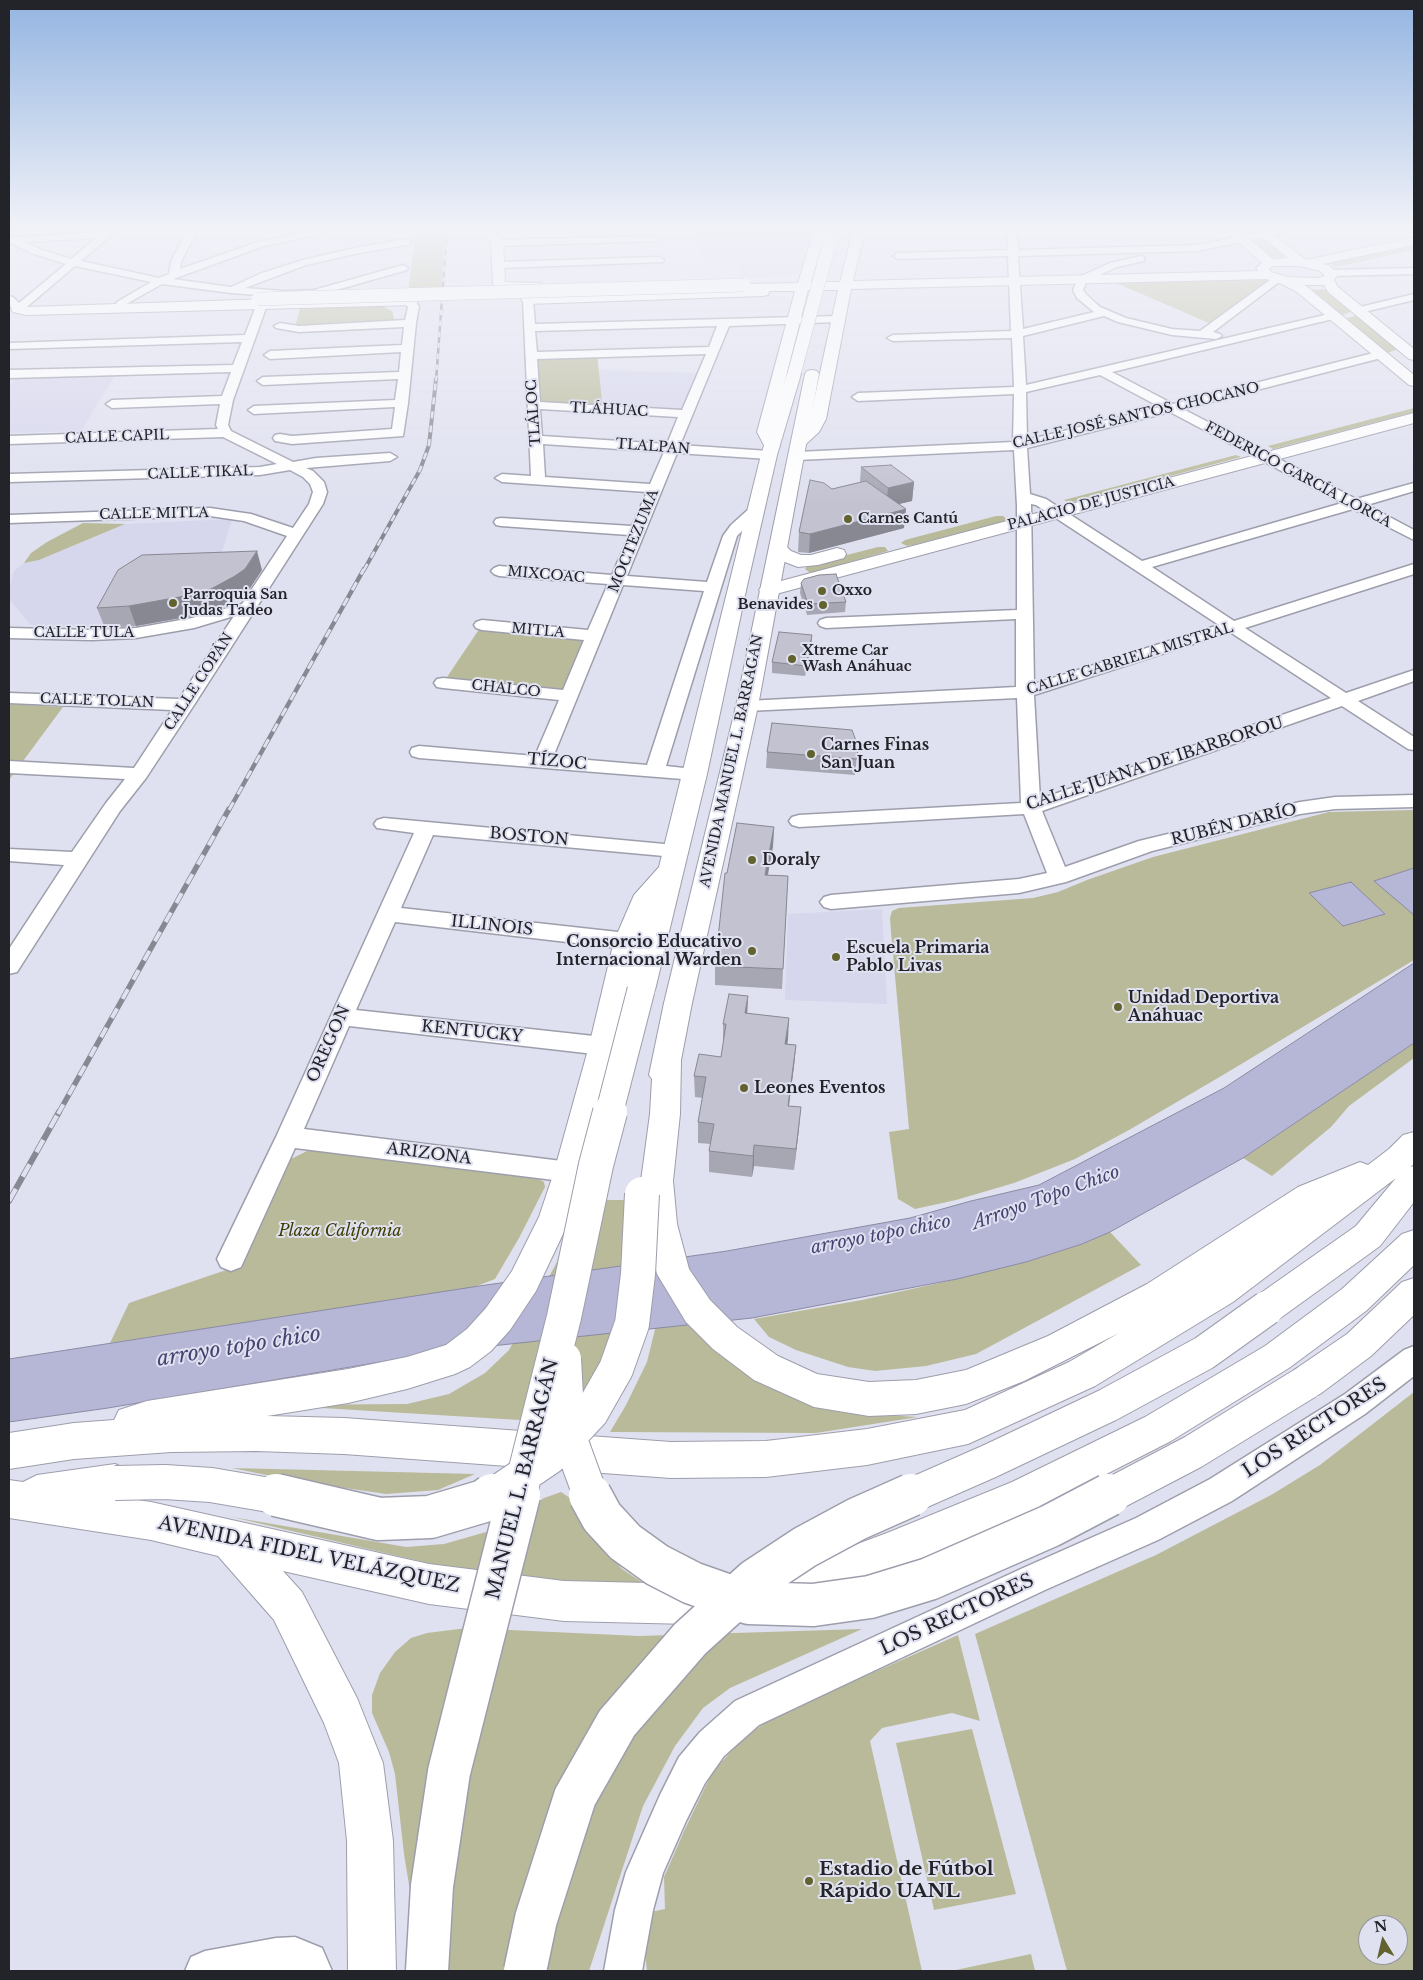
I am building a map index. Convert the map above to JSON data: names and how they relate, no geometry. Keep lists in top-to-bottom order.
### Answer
{
  "streets": {
    "main road": [
      "PALACIO DE JUSTICIA",
      "AVENIDA MANUEL L. BARRAGÁN",
      "MANUEL L. BARRAGÁN",
      "AVENIDA FIDEL VELÁZQUEZ"
    ],
    "street": [
      "TLÁHUAC",
      "TLÁLOC",
      "CALLE JOSÉ SANTOS CHOCANO",
      "CALLE CAPIL",
      "TLALPAN",
      "CALLE TIKAL",
      "FEDERICO GARCÍA LORCA",
      "CALLE MITLA",
      "MOCTEZUMA",
      "MIXCOAC",
      "MITLA",
      "CALLE TULA",
      "CALLE GABRIELA MISTRAL",
      "CALLE COPÁN",
      "CHALCO",
      "CALLE TOLAN",
      "TÍZOC",
      "CALLE JUANA DE IBARBOROU",
      "RUBÉN DARÍO",
      "BOSTON",
      "ILLINOIS",
      "KENTUCKY",
      "OREGON",
      "ARIZONA",
      "LOS RECTORES"
    ]
  },
  "crossings": [
    ["TLÁHUAC", "TLÁLOC"],
    ["TLÁHUAC", "MOCTEZUMA"],
    ["TLÁLOC", "TLALPAN"],
    ["CALLE JOSÉ SANTOS CHOCANO", "FEDERICO GARCÍA LORCA"],
    ["CALLE JOSÉ SANTOS CHOCANO", "AVENIDA MANUEL L. BARRAGÁN"],
    ["CALLE CAPIL", "CALLE COPÁN"],
    ["TLALPAN", "MOCTEZUMA"],
    ["TLALPAN", "AVENIDA MANUEL L. BARRAGÁN"],
    ["CALLE TIKAL", "CALLE COPÁN"],
    ["FEDERICO GARCÍA LORCA", "PALACIO DE JUSTICIA"],
    ["CALLE MITLA", "CALLE COPÁN"],
    ["MOCTEZUMA", "MIXCOAC"],
    ["MOCTEZUMA", "MITLA"],
    ["MOCTEZUMA", "CHALCO"],
    ["MOCTEZUMA", "TÍZOC"],
    ["CALLE TULA", "CALLE COPÁN"],
    ["CALLE GABRIELA MISTRAL", "AVENIDA MANUEL L. BARRAGÁN"],
    ["CALLE COPÁN", "CALLE TOLAN"],
    ["AVENIDA MANUEL L. BARRAGÁN", "TÍZOC"],
    ["AVENIDA MANUEL L. BARRAGÁN", "BOSTON"],
    ["AVENIDA MANUEL L. BARRAGÁN", "MANUEL L. BARRAGÁN"],
    ["BOSTON", "OREGON"],
    ["ILLINOIS", "OREGON"],
    ["KENTUCKY", "OREGON"],
    ["OREGON", "ARIZONA"]
  ],
  "water": ["Arroyo Topo Chico", "arroyo topo chico"],
  "parks": ["Plaza California"],
  "places": [
    "Carnes Cantú",
    "Oxxo",
    "Parroquia San Judas Tadeo",
    "Benavides",
    "Xtreme Car Wash Anáhuac",
    "Carnes Finas San Juan",
    "Doraly",
    "Consorcio Educativo Internacional Warden",
    "Escuela Primaria Pablo Livas",
    "Unidad Deportiva Anáhuac",
    "Leones Eventos",
    "Estadio de Fútbol Rápido UANL"
  ],
  "north": "top"
}
